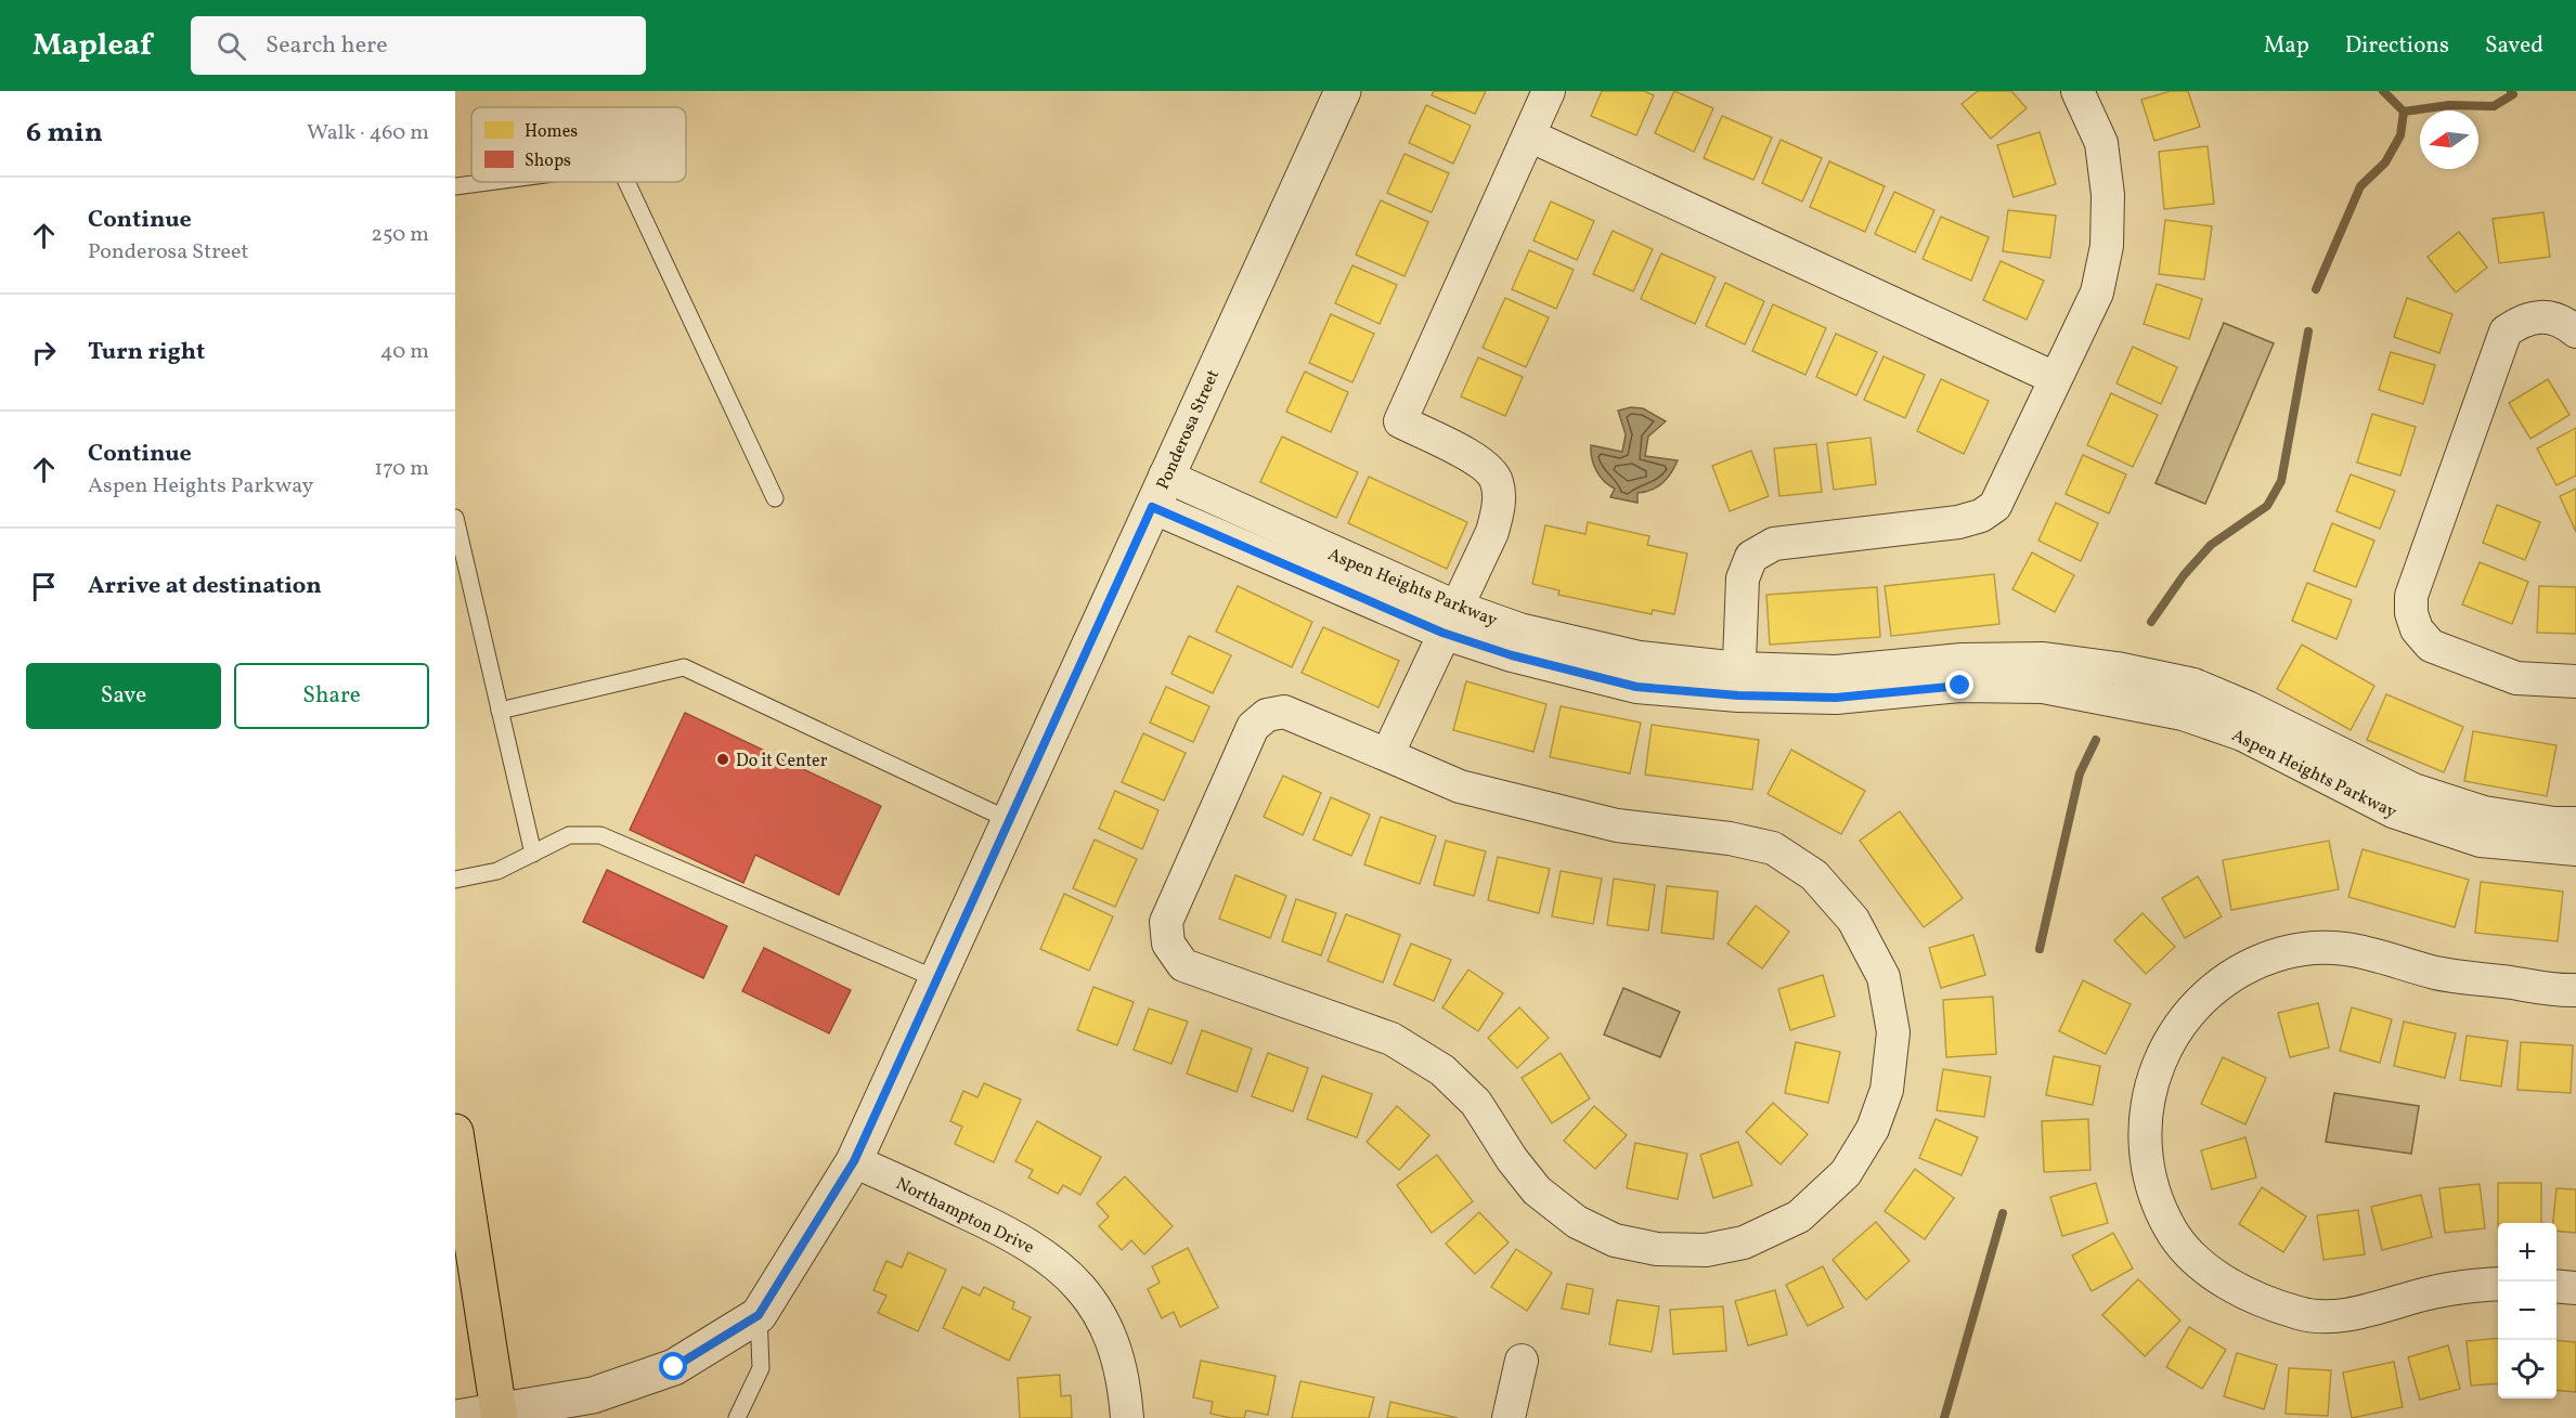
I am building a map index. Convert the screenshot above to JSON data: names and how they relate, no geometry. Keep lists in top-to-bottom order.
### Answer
{
  "streets": {
    "street": ["Ponderosa Street", "Aspen Heights Parkway", "Northampton Drive"]
  },
  "crossings": [
    ["Ponderosa Street", "Aspen Heights Parkway"],
    ["Ponderosa Street", "Northampton Drive"]
  ],
  "places": ["Do it Center"],
  "legend": ["Homes", "Shops"],
  "north": "left",
  "page": {
    "header": "Mapleaf",
    "search": "Search here",
    "nav": ["Map", "Directions", "Saved"],
    "heading": ["6 min", "Walk · 460 m"],
    "list": [
      ["Continue", "Ponderosa Street", "250 m"],
      ["Turn right", "40 m"],
      ["Continue", "Aspen Heights Parkway", "170 m"],
      "Arrive at destination"
    ],
    "buttons": ["Save", "Share"],
    "map_buttons": ["+", "−"]
  }
}
